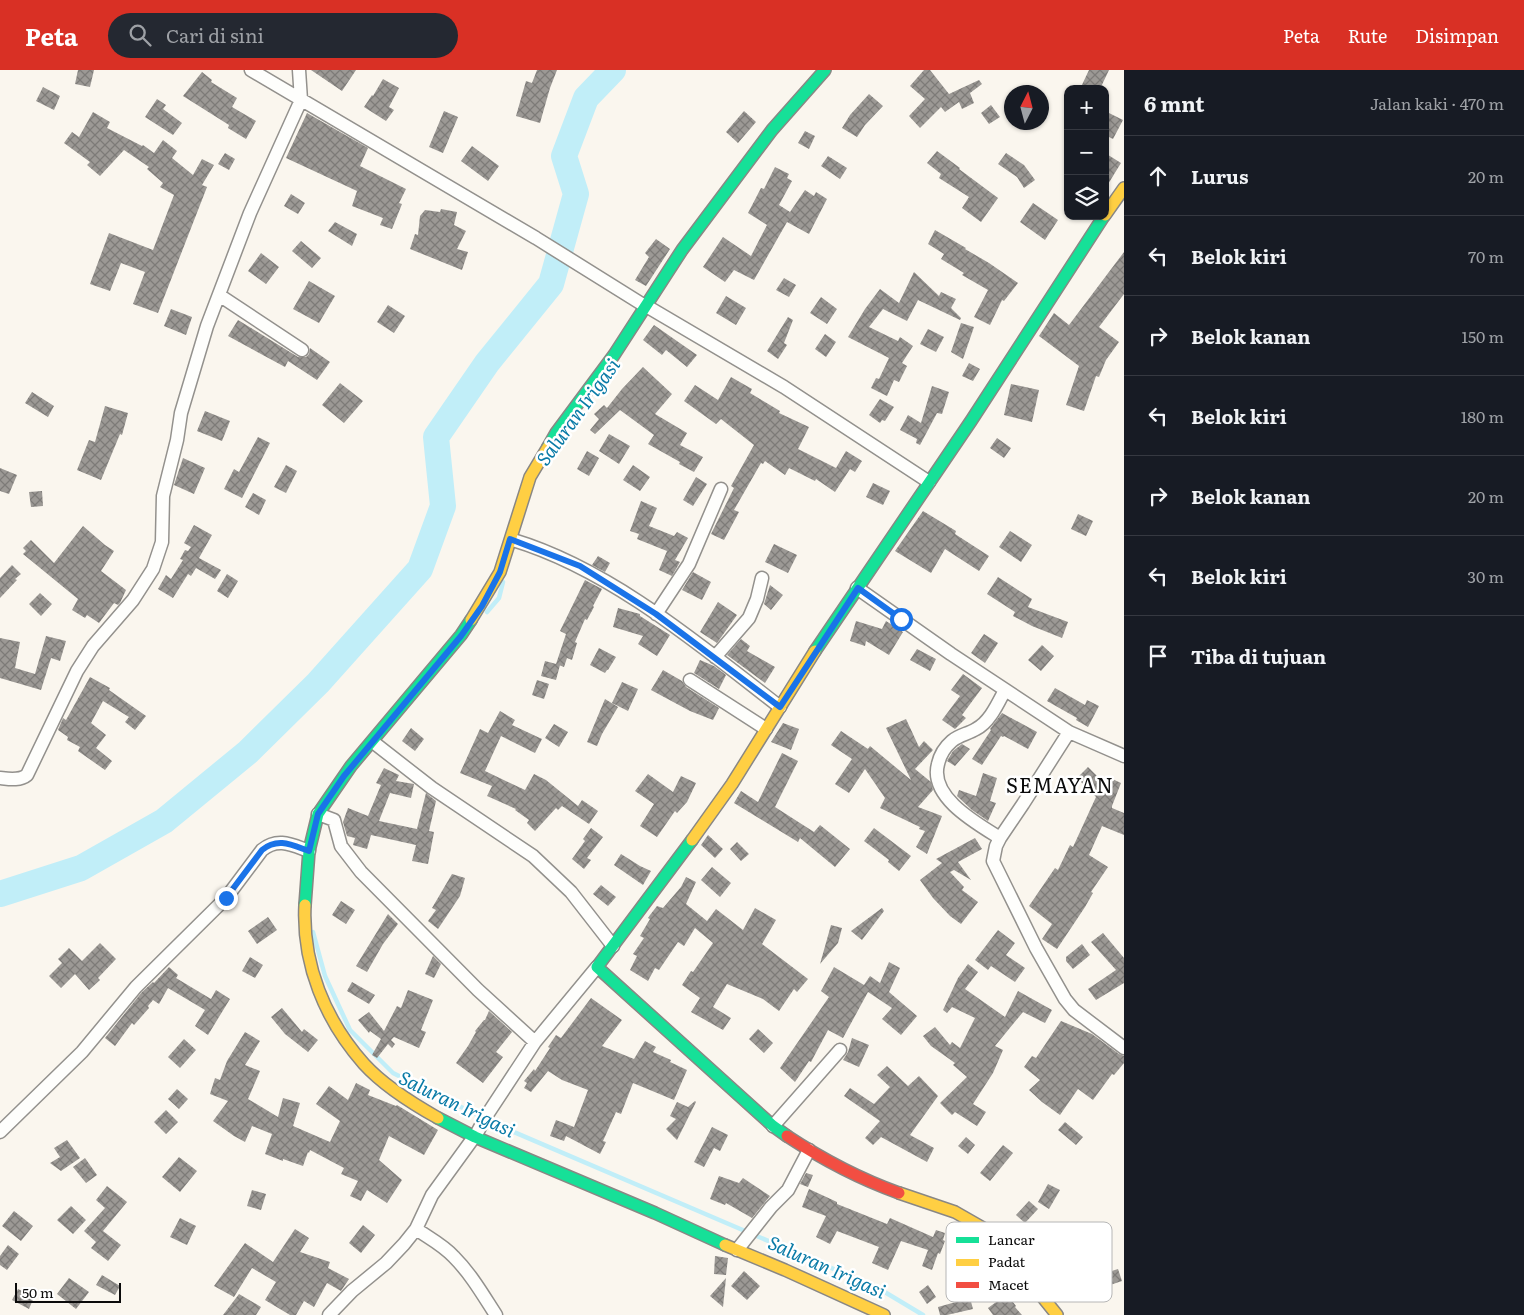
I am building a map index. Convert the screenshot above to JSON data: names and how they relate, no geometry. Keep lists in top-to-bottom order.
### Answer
{
  "districts": ["SEMAYAN"],
  "water": ["Saluran Irigasi"],
  "legend": ["Lancar", "Padat", "Macet"],
  "scale_bar": "50 m",
  "north": "top",
  "page": {
    "header": "Peta",
    "search": "Cari di sini",
    "nav": ["Peta", "Rute", "Disimpan"],
    "heading": ["6 mnt", "Jalan kaki · 470 m"],
    "map_buttons": ["+", "−"],
    "list": [
      ["Lurus", "20 m"],
      ["Belok kiri", "70 m"],
      ["Belok kanan", "150 m"],
      ["Belok kiri", "180 m"],
      ["Belok kanan", "20 m"],
      ["Belok kiri", "30 m"],
      "Tiba di tujuan"
    ],
    "scale": "50 m"
  }
}
